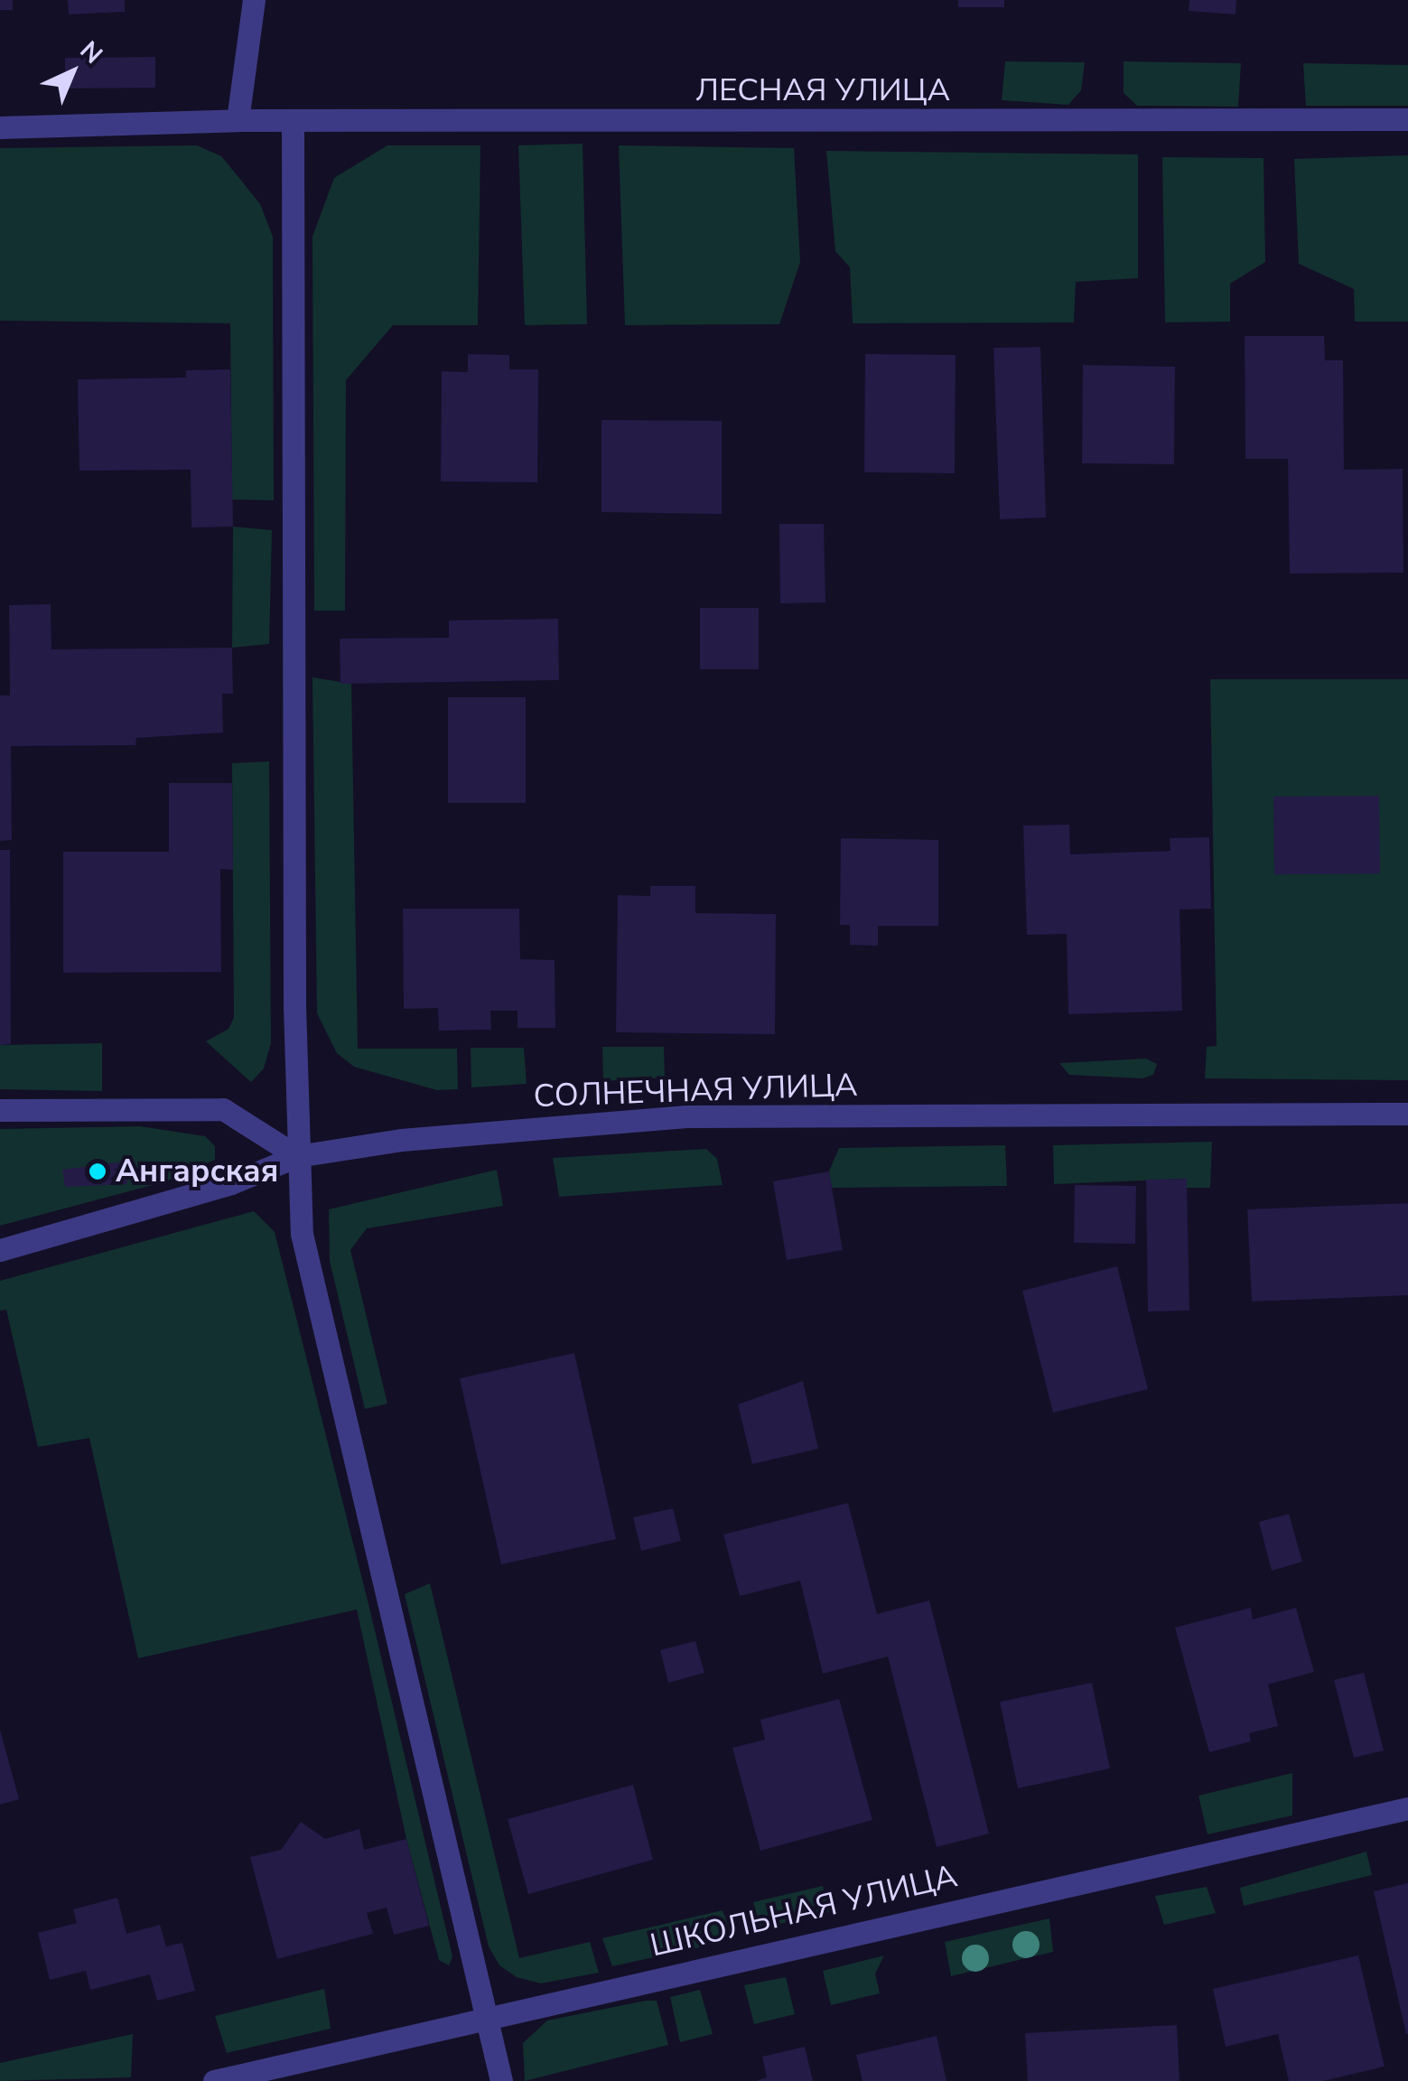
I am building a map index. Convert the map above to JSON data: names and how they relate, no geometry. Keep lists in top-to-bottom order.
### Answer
{
  "streets": {
    "street": ["ЛЕСНАЯ УЛИЦА", "СОЛНЕЧНАЯ УЛИЦА", "ШКОЛЬНАЯ УЛИЦА"]
  },
  "places": ["Ангарская"],
  "north": "top right"
}
